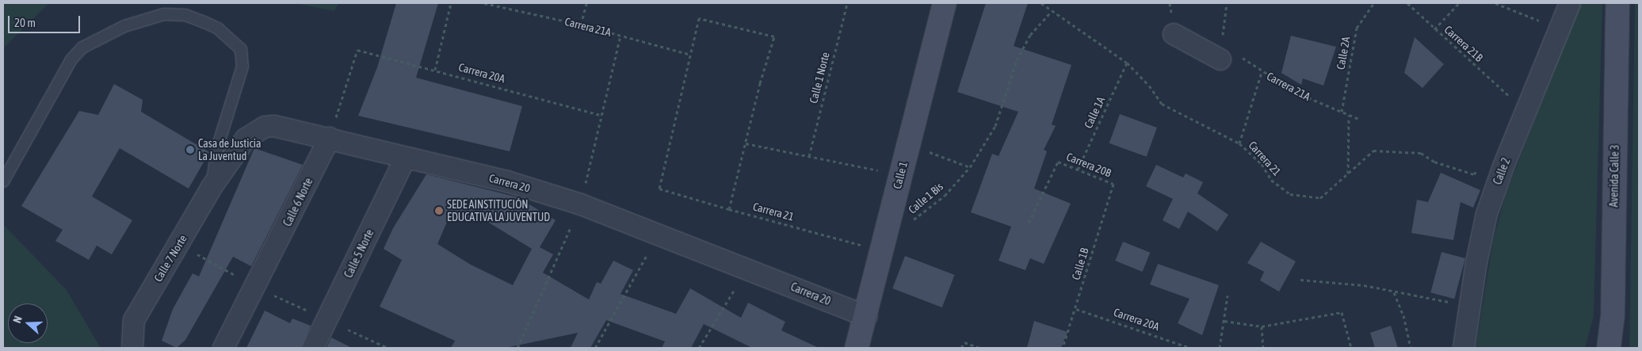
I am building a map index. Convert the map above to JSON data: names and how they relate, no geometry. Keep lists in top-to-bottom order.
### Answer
{
  "streets": {
    "street": [
      "Calle 2",
      "Calle 1",
      "Avenida Calle 3",
      "Carrera 20",
      "Calle 6 Norte",
      "Calle 5 Norte",
      "Calle 7 Norte"
    ],
    "path": [
      "Carrera 21A",
      "Carrera 21B",
      "Calle 2A",
      "Carrera 20A",
      "Calle 1 Norte",
      "Calle 1A",
      "Carrera 21",
      "Carrera 20B",
      "Calle 1 Bis",
      "Calle 1B"
    ]
  },
  "crossings": [
    ["Carrera 21A", "Calle 2A"],
    ["Carrera 21A", "Carrera 21"],
    ["Carrera 20A", "Carrera 20"],
    ["Carrera 20A", "Calle 6 Norte"],
    ["Carrera 20A", "Calle 1B"],
    ["Calle 1A", "Carrera 21"],
    ["Calle 1A", "Carrera 20B"],
    ["Carrera 21", "Calle 1"],
    ["Carrera 21", "Calle 1 Bis"],
    ["Carrera 20B", "Calle 1B"],
    ["Calle 1", "Carrera 20"],
    ["Calle 1", "Calle 1 Bis"],
    ["Carrera 20", "Calle 6 Norte"],
    ["Carrera 20", "Calle 5 Norte"],
    ["Carrera 20", "Calle 7 Norte"]
  ],
  "places": ["Casa de Justicia La Juventud", "SEDE AINSTITUCIÓN EDUCATIVA LA JUVENTUD"],
  "scale_bar": "20 m",
  "north": "left"
}
